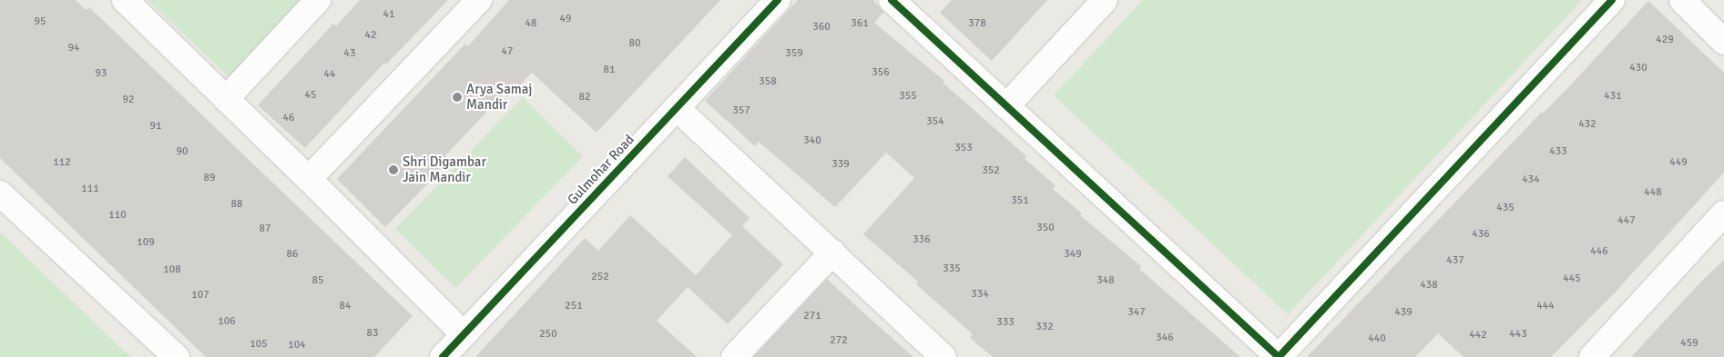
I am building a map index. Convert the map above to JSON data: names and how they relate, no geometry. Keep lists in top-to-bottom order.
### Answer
{
  "streets": {
    "street": ["Gulmohar Road"]
  },
  "places": ["Arya Samaj Mandir", "Shri Digambar Jain Mandir"],
  "house_numbers": [
    "41",
    "49",
    "95",
    "48",
    "361",
    "378",
    "360",
    "42",
    "429",
    "80",
    "94",
    "47",
    "43",
    "359",
    "430",
    "81",
    "356",
    "93",
    "44",
    "358",
    "45",
    "355",
    "431",
    "82",
    "92",
    "357",
    "46",
    "354",
    "432",
    "91",
    "340",
    "353",
    "90",
    "433",
    "112",
    "449",
    "339",
    "352",
    "89",
    "434",
    "111",
    "448",
    "351",
    "88",
    "435",
    "110",
    "447",
    "350",
    "87",
    "436",
    "336",
    "109",
    "446",
    "86",
    "349",
    "437",
    "335",
    "108",
    "252",
    "445",
    "85",
    "348",
    "438",
    "334",
    "107",
    "84",
    "251",
    "444",
    "347",
    "439",
    "271",
    "106",
    "333",
    "332",
    "83",
    "250",
    "443",
    "442",
    "346",
    "440",
    "272",
    "459",
    "105",
    "104"
  ]
}
